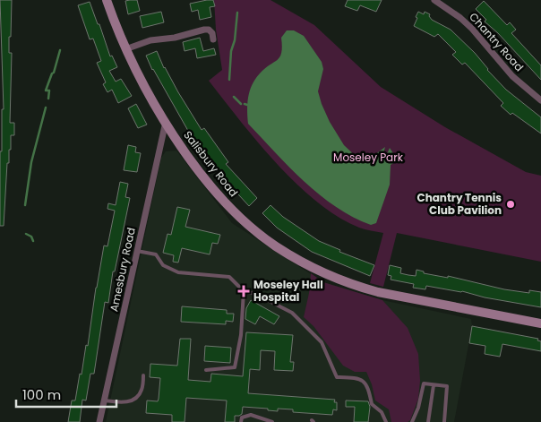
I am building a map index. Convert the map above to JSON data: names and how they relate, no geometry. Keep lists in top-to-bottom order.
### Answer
{
  "streets": {
    "main road": ["Salisbury Road"],
    "street": ["Chantry Road", "Amesbury Road"]
  },
  "crossings": [
    ["Salisbury Road", "Amesbury Road"]
  ],
  "parks": ["Moseley Park"],
  "places": {
    "other": ["Chantry Tennis Club Pavilion"],
    "health": ["Moseley Hall Hospital"]
  },
  "scale_bar": "100 m"
}
